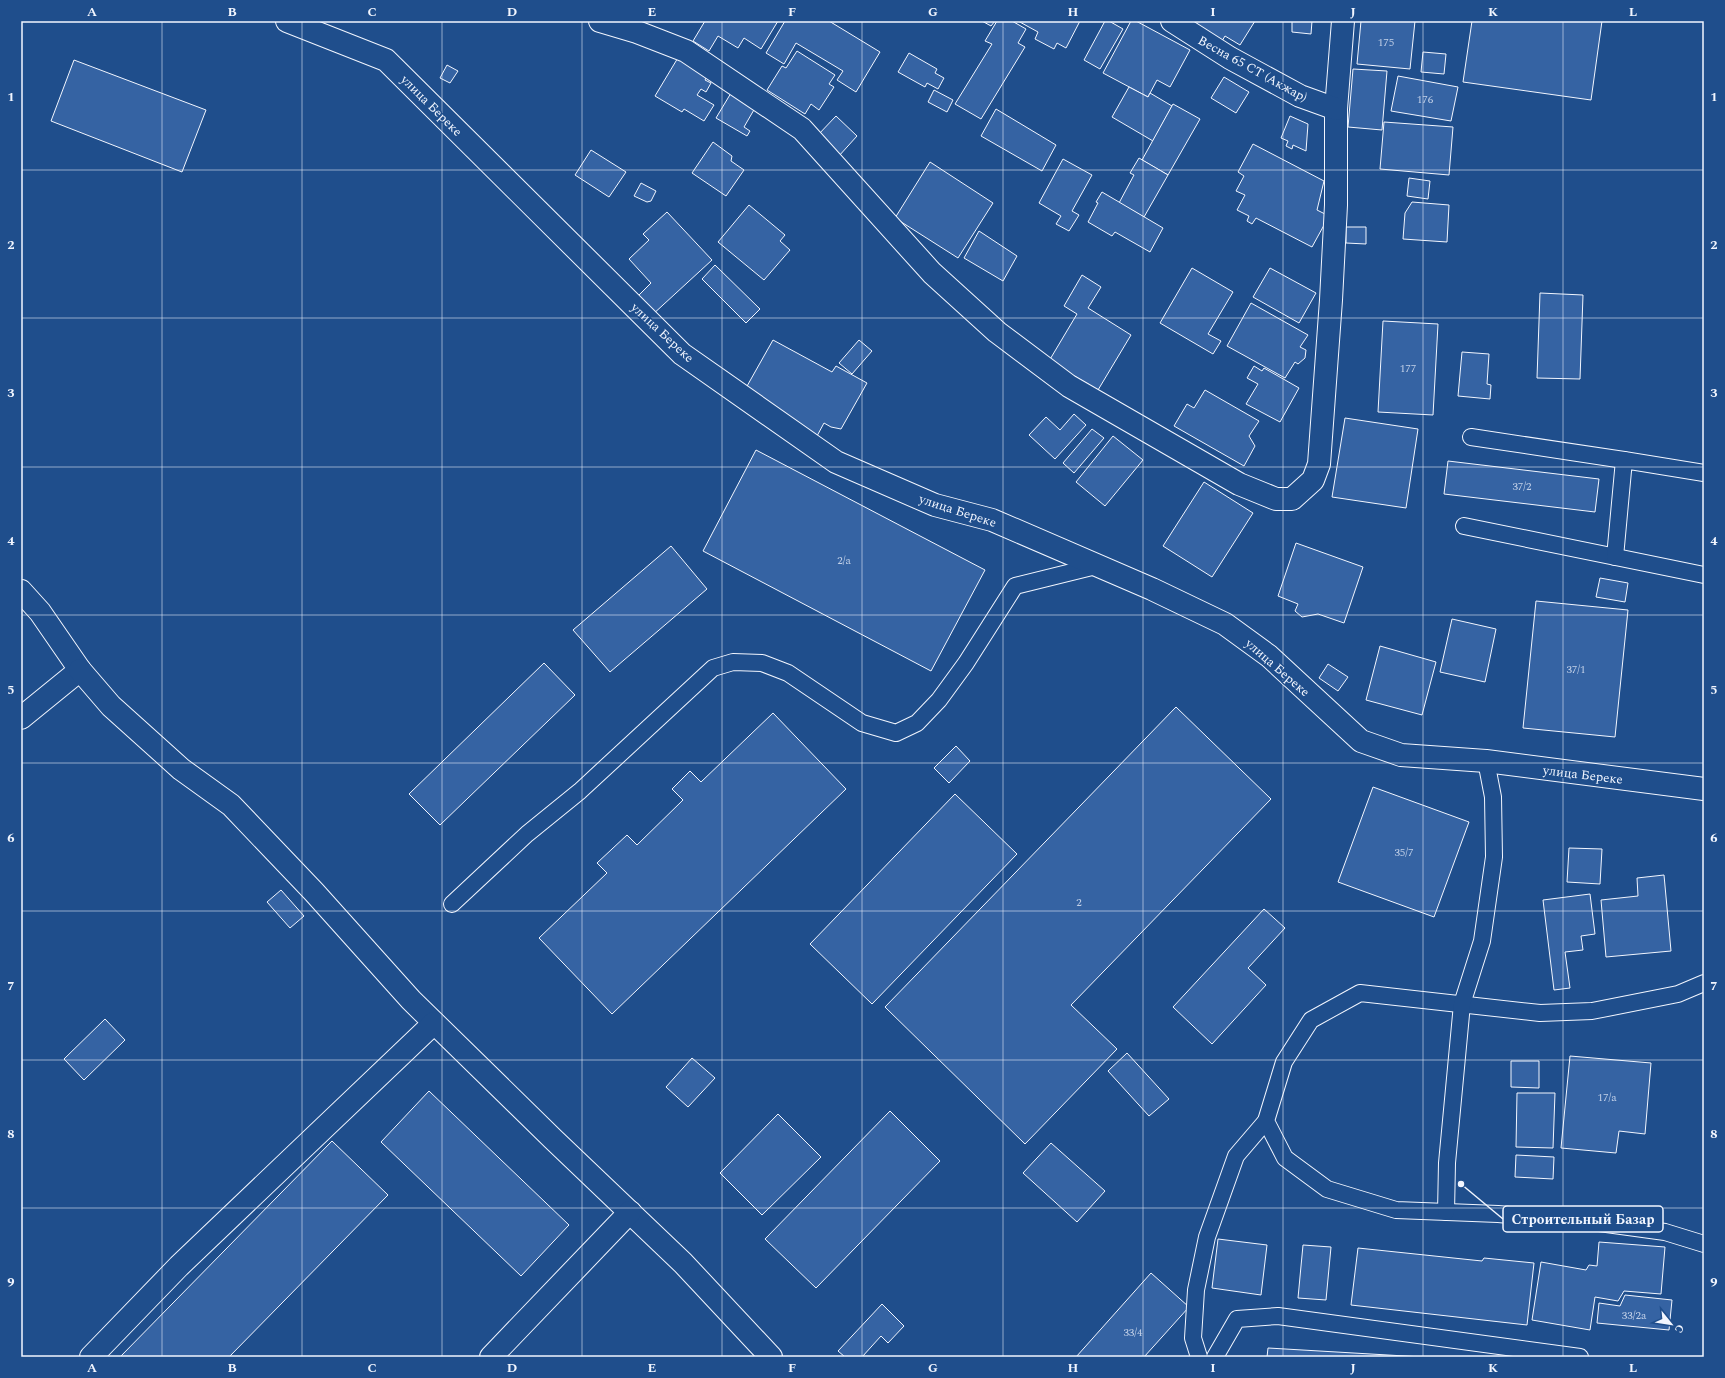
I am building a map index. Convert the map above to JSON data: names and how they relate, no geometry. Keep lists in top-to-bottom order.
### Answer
{
  "streets": {
    "street": ["Весна 65 СТ (Акжар)", "улица Береке"]
  },
  "places": ["Строительный Базар"],
  "house_numbers": [
    "175",
    "176",
    "177",
    "37/2",
    "2/а",
    "37/1",
    "35/7",
    "2",
    "17/а",
    "33/2а",
    "33/4"
  ],
  "north": "bottom right",
  "grid": {
    "columns": [
      "A",
      "B",
      "C",
      "D",
      "E",
      "F",
      "G",
      "H",
      "I",
      "J",
      "K",
      "L"
    ],
    "rows": [
      "1",
      "2",
      "3",
      "4",
      "5",
      "6",
      "7",
      "8",
      "9"
    ]
  }
}
